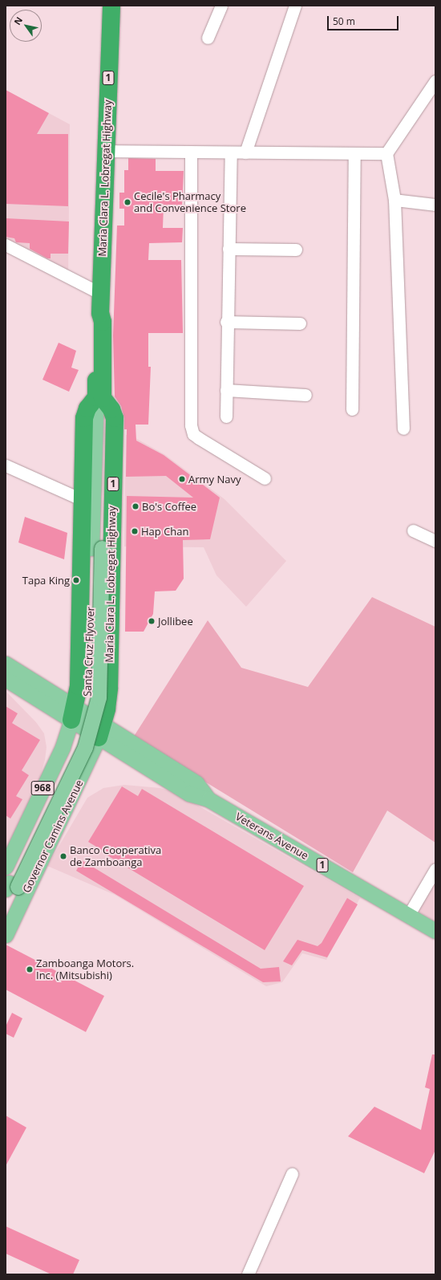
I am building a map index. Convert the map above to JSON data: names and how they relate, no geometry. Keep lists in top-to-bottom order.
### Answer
{
  "streets": {
    "highway": ["1", "Maria Clara L. Lobregat Highway"],
    "main road": [
      "Santa Cruz Flyover",
      "968",
      "Governor Camins Avenue",
      "Veterans Avenue"
    ]
  },
  "crossings": [
    ["1", "Maria Clara L. Lobregat Highway"],
    ["1", "968"],
    ["1", "Governor Camins Avenue"],
    ["1", "Veterans Avenue"],
    ["Maria Clara L. Lobregat Highway", "Santa Cruz Flyover"],
    ["Maria Clara L. Lobregat Highway", "Governor Camins Avenue"],
    ["Maria Clara L. Lobregat Highway", "Veterans Avenue"],
    ["Governor Camins Avenue", "Veterans Avenue"]
  ],
  "places": [
    "Cecile's Pharmacy and Convenience Store",
    "Army Navy",
    "Bo's Coffee",
    "Hap Chan",
    "Tapa King",
    "Jollibee",
    "Banco Cooperativa de Zamboanga",
    "Zamboanga Motors. Inc. (Mitsubishi)"
  ],
  "scale_bar": "50 m",
  "north": "top left"
}
